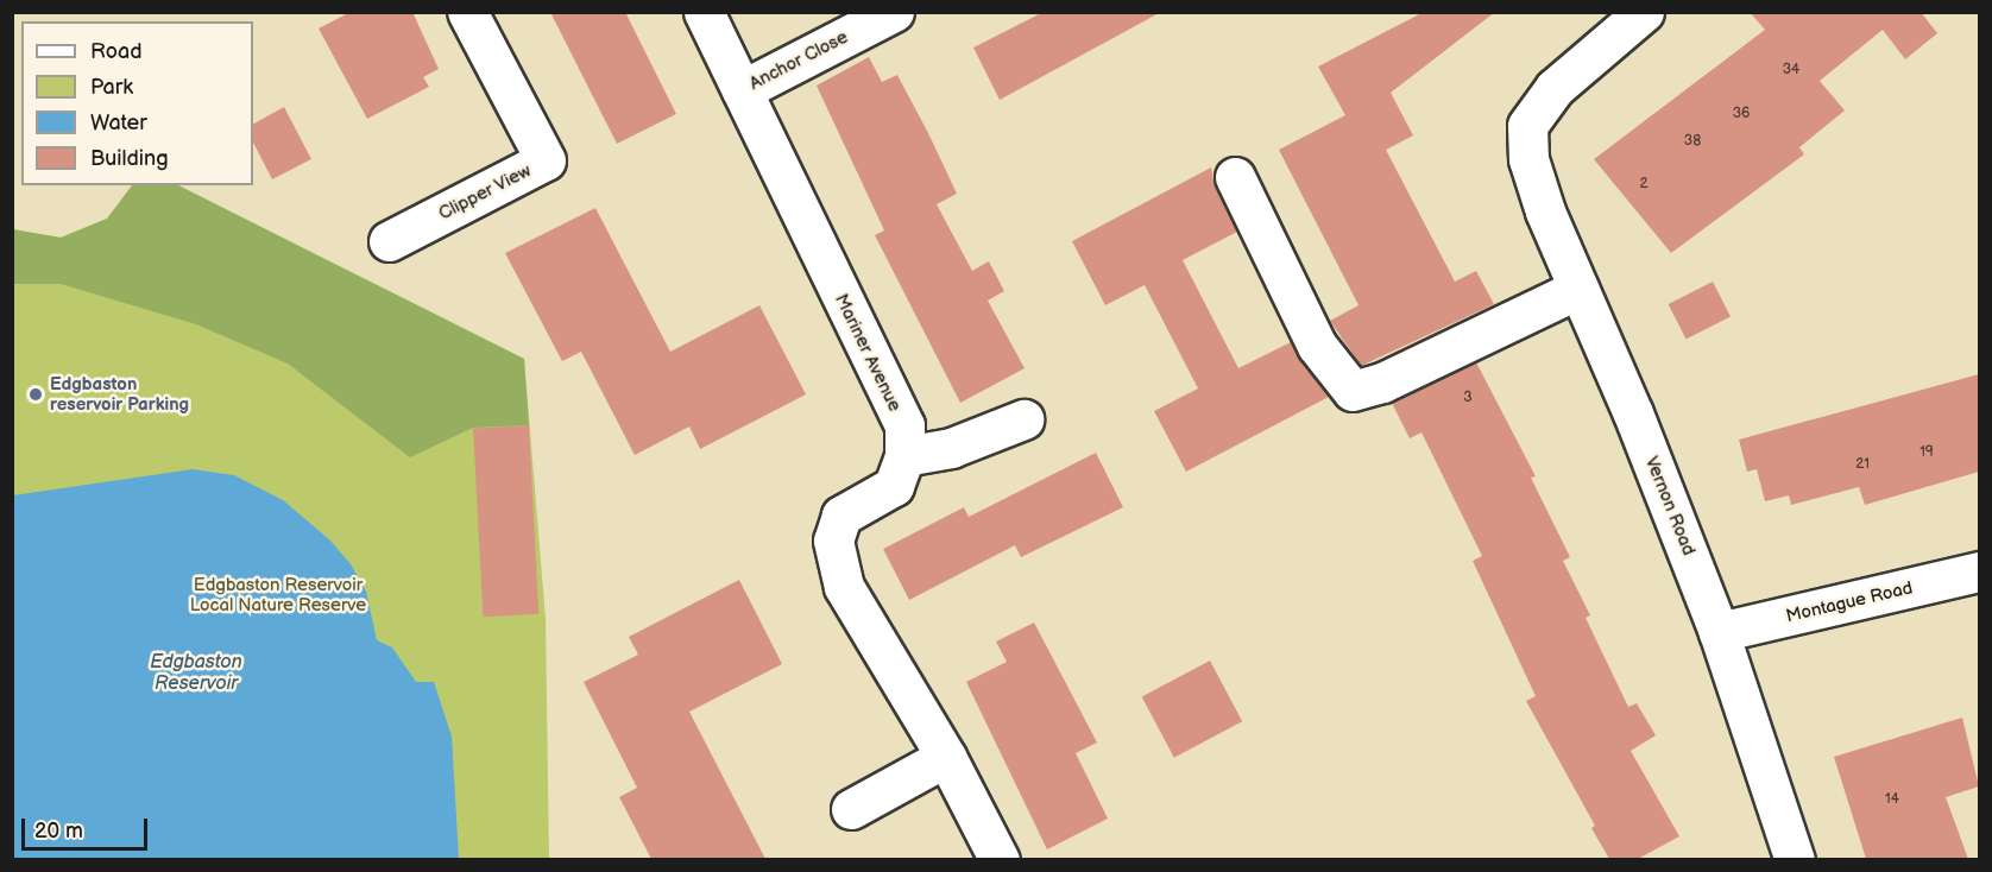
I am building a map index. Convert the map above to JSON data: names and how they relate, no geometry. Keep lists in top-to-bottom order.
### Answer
{
  "streets": {
    "street": [
      "Anchor Close",
      "Clipper View",
      "Mariner Avenue",
      "Vernon Road",
      "Montague Road"
    ]
  },
  "crossings": [
    ["Anchor Close", "Mariner Avenue"],
    ["Vernon Road", "Montague Road"]
  ],
  "water": ["Edgbaston Reservoir"],
  "parks": ["Edgbaston Reservoir Local Nature Reserve"],
  "places": ["Edgbaston reservoir Parking"],
  "house_numbers": [
    "34",
    "36",
    "38",
    "2",
    "3",
    "19",
    "21",
    "14"
  ],
  "legend": [
    "Road",
    "Park",
    "Water",
    "Building"
  ],
  "scale_bar": "20 m"
}
